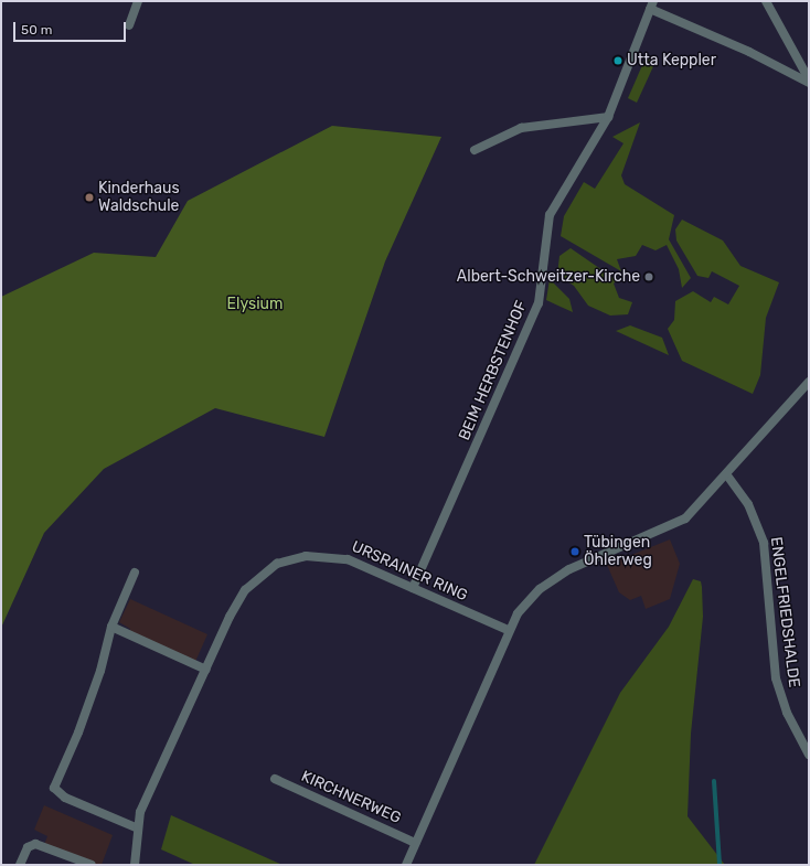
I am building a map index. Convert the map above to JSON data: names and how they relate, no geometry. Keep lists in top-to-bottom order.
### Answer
{
  "streets": {
    "street": [
      "BEIM HERBSTENHOF",
      "URSRAINER RING",
      "ENGELFRIEDSHALDE",
      "KIRCHNERWEG"
    ]
  },
  "crossings": [
    ["BEIM HERBSTENHOF", "URSRAINER RING"]
  ],
  "parks": ["Elysium"],
  "places": [
    "Utta Keppler",
    "Kinderhaus Waldschule",
    "Albert-Schweitzer-Kirche",
    "Tübingen Öhlerweg"
  ],
  "scale_bar": "50 m"
}
